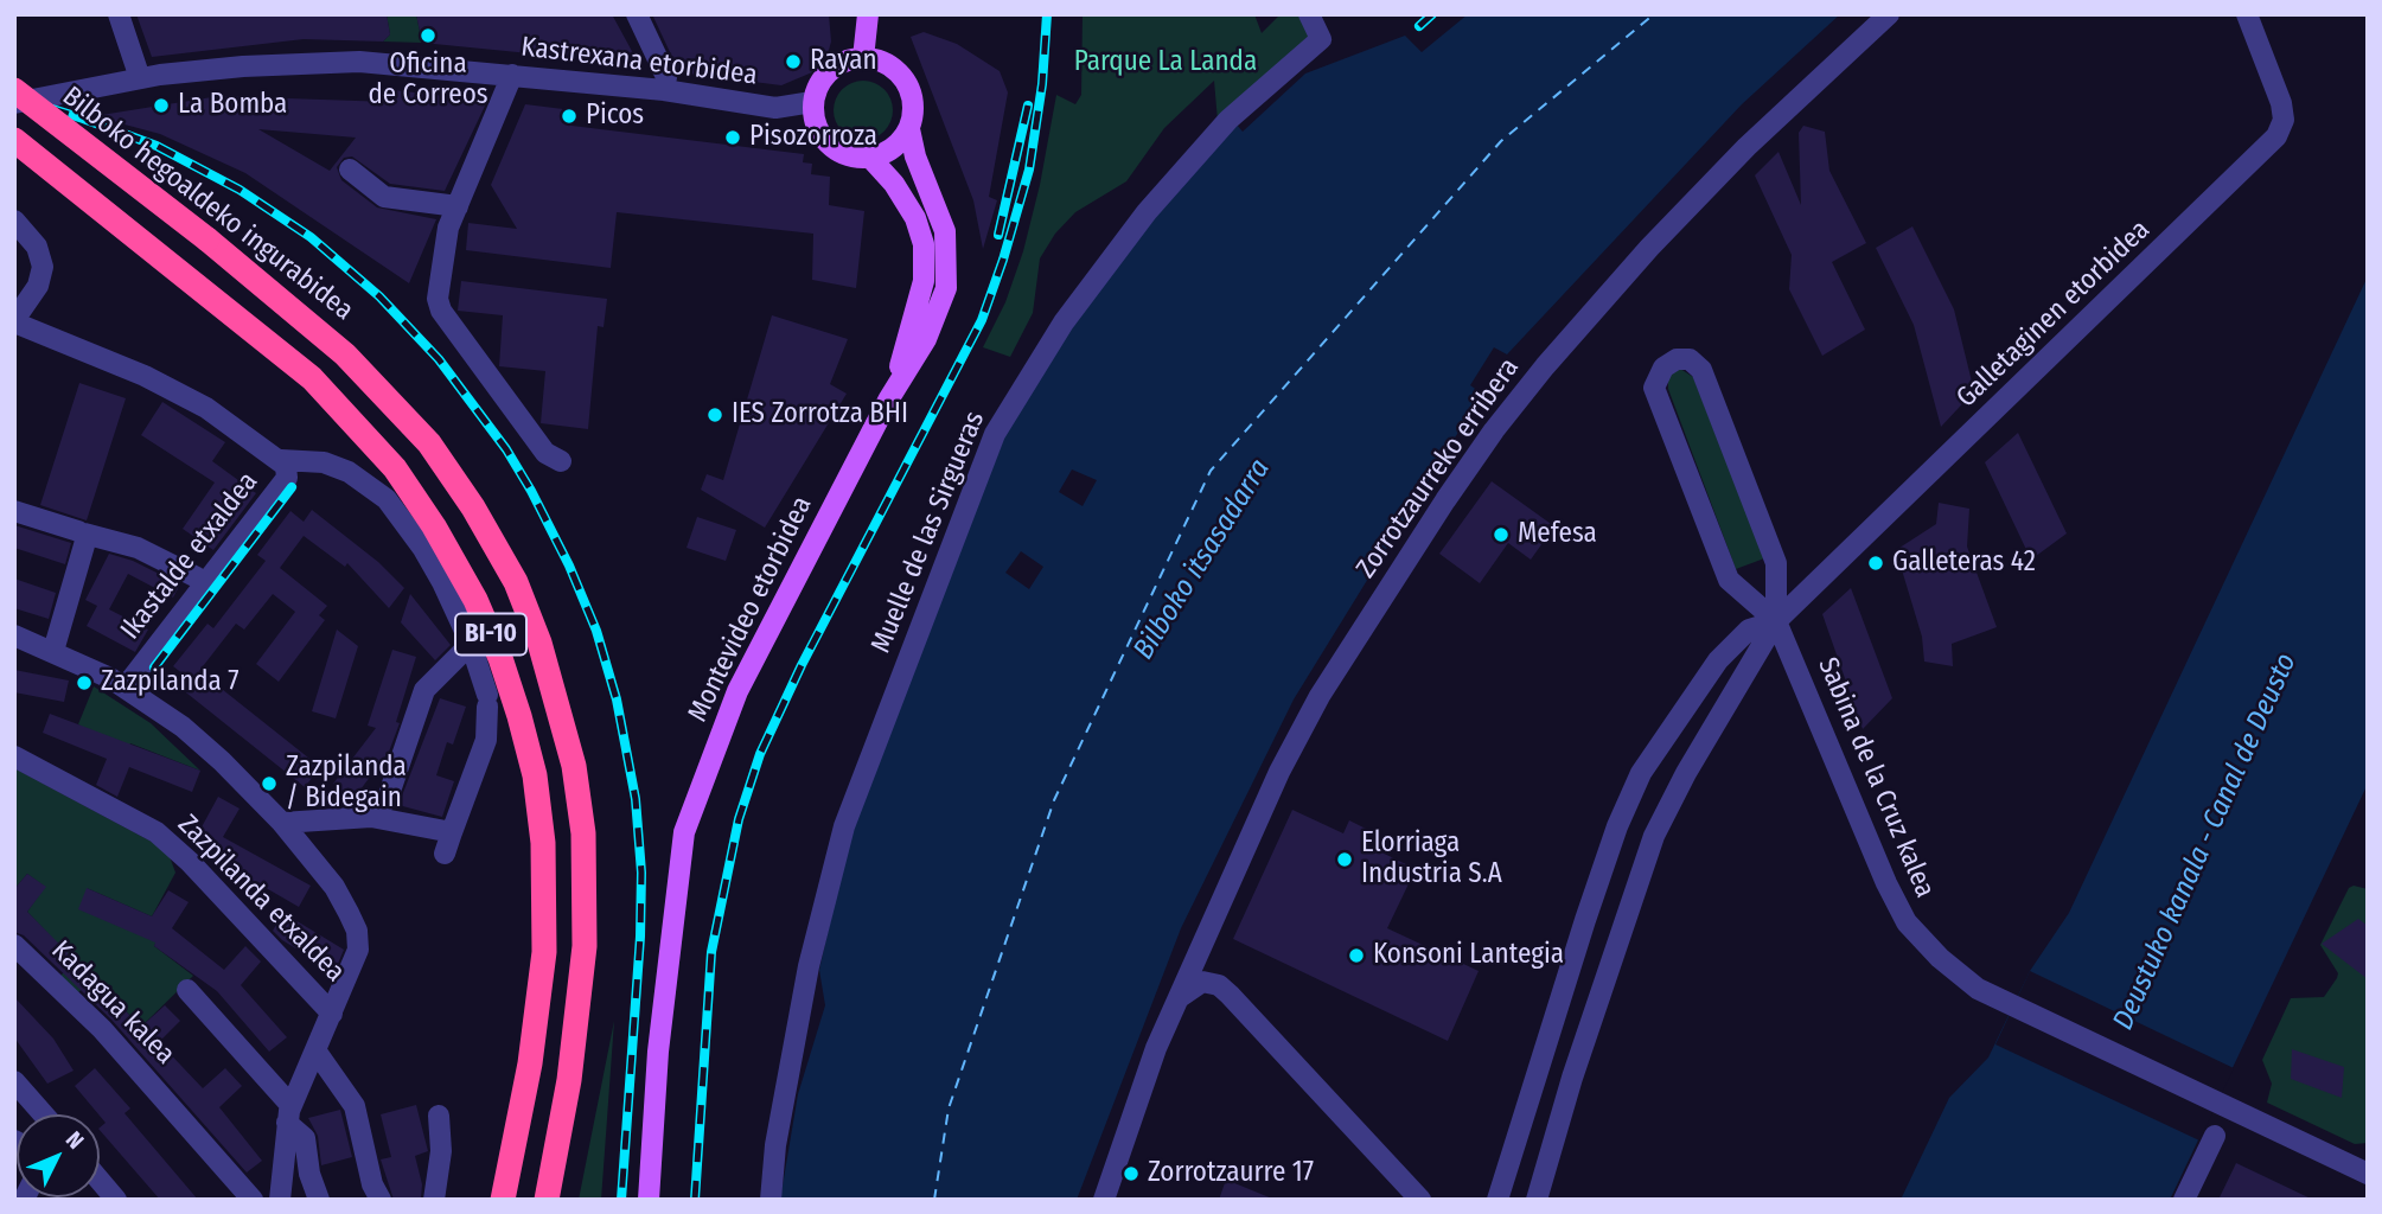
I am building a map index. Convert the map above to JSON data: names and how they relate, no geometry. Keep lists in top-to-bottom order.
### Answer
{
  "streets": {
    "highway": ["Bilboko hegoaldeko ingurabidea", "BI-10"],
    "main road": ["Montevideo etorbidea"],
    "street": [
      "Kastrexana etorbidea",
      "Galletaginen etorbidea",
      "Zorrotzaurreko erribera",
      "Muelle de las Sirgueras",
      "Ikastalde etxaldea",
      "Sabina de la Cruz kalea",
      "Zazpilanda etxaldea",
      "Kadagua kalea"
    ]
  },
  "crossings": [
    ["Kastrexana etorbidea", "Montevideo etorbidea"],
    ["Galletaginen etorbidea", "Sabina de la Cruz kalea"]
  ],
  "water": ["Bilboko itsasadarra", "Deustuko kanala - Canal de Deusto"],
  "parks": ["Parque La Landa"],
  "places": [
    "Oficina de Correos",
    "Rayan",
    "La Bomba",
    "Picos",
    "Pisozorroza",
    "IES Zorrotza BHI",
    "Mefesa",
    "Galleteras 42",
    "Zazpilanda 7",
    "Zazpilanda / Bidegain",
    "Elorriaga Industria S.A",
    "Konsoni Lantegia",
    "Zorrotzaurre 17"
  ],
  "north": "top right"
}
